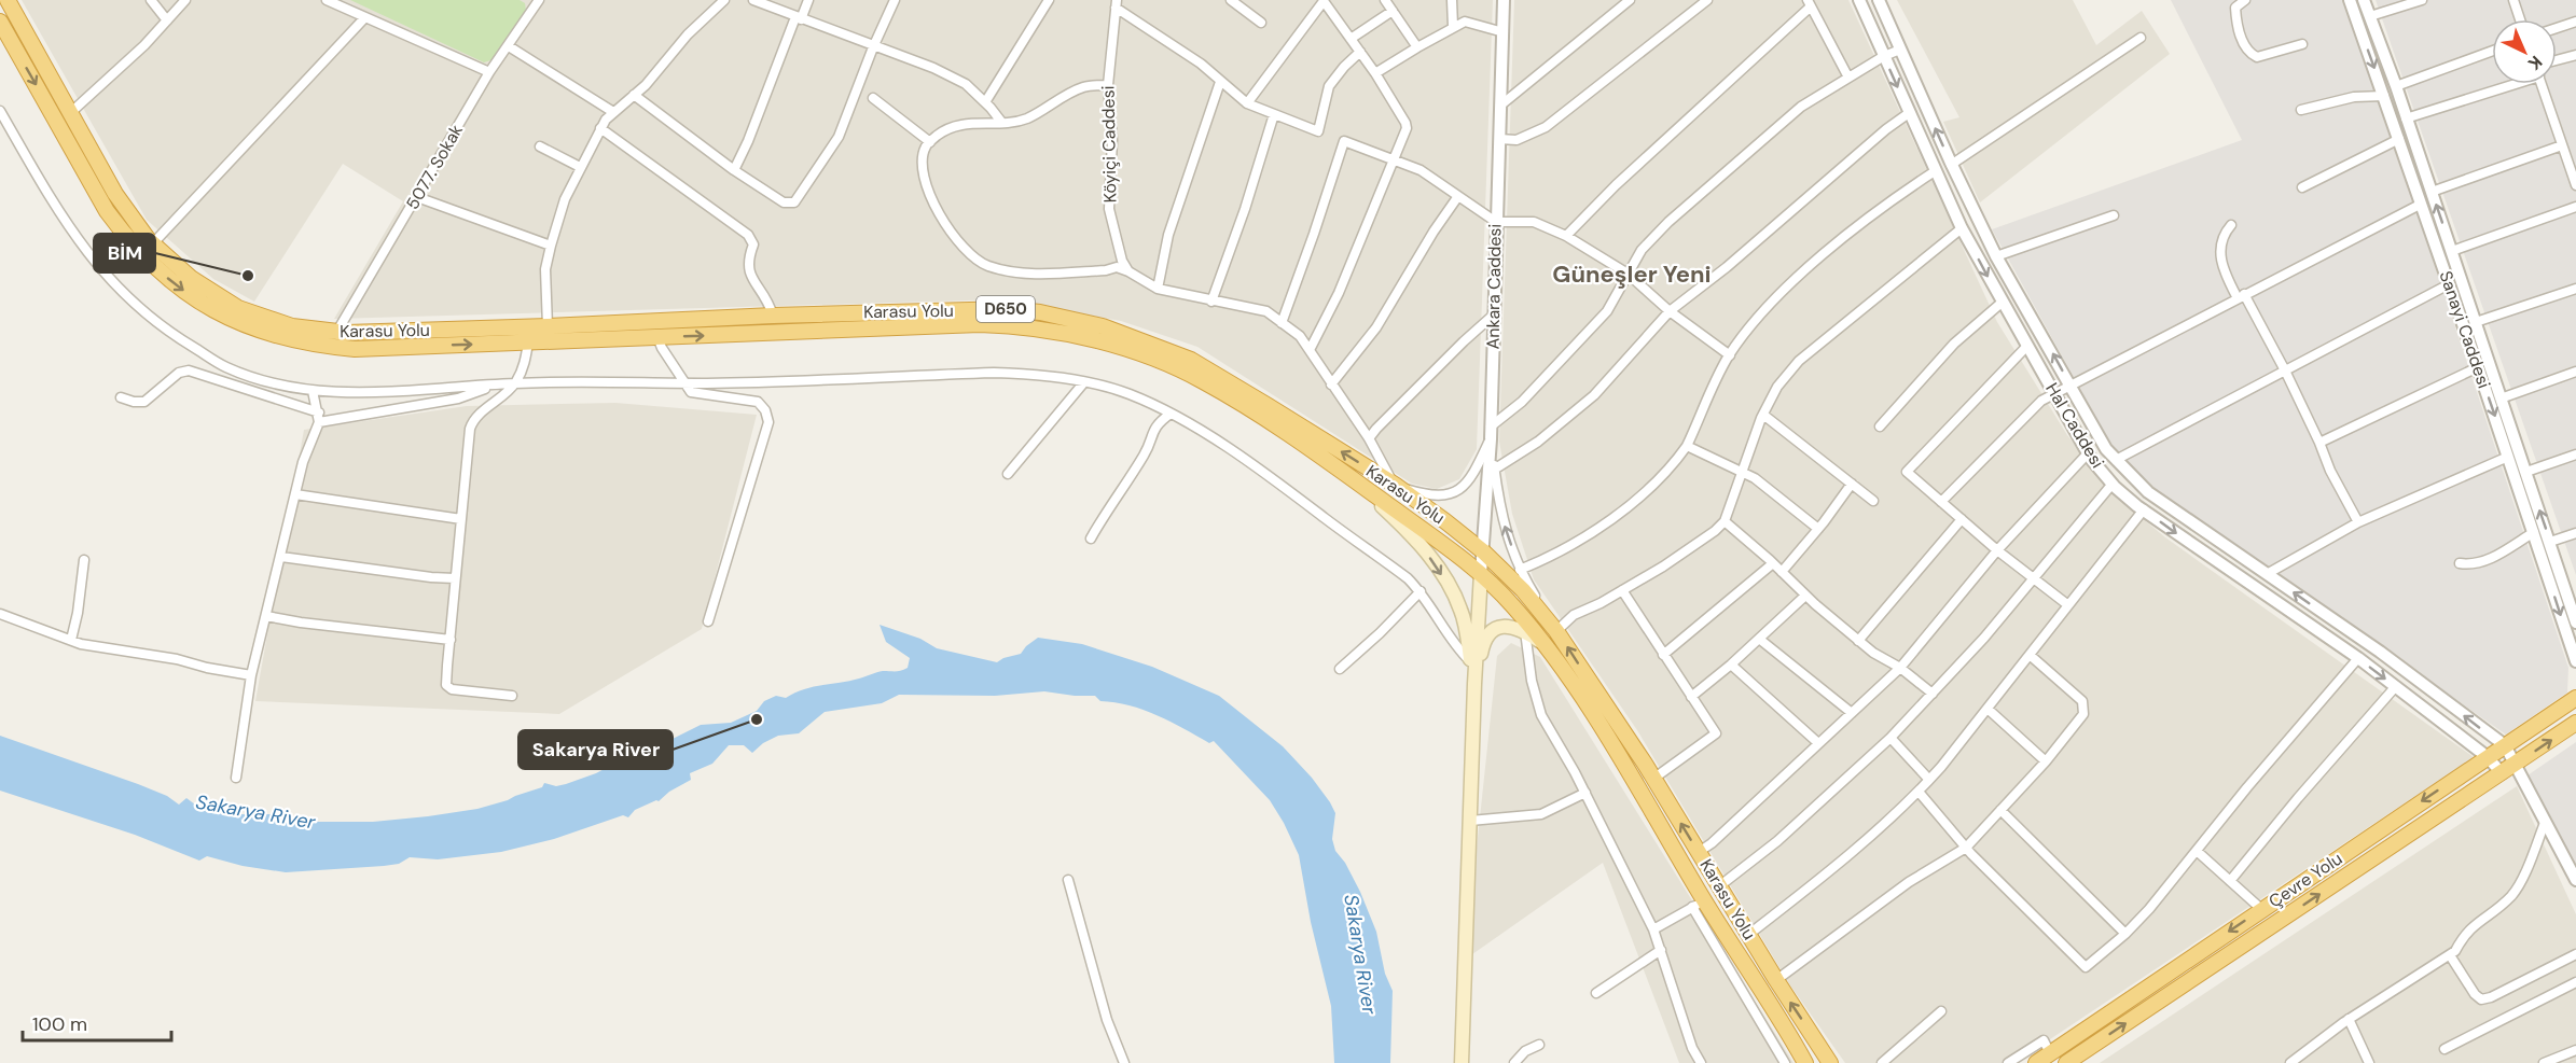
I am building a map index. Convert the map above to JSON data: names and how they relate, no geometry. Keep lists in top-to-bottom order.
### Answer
{
  "streets": {
    "highway": ["D650", "Karasu Yolu", "Çevre Yolu"],
    "street": [
      "Köyiçi Caddesi",
      "5077. Sokak",
      "Ankara Caddesi",
      "Sanayi Caddesi",
      "Hal Caddesi"
    ]
  },
  "crossings": [
    ["5077. Sokak", "Karasu Yolu"],
    ["Ankara Caddesi", "Karasu Yolu"],
    ["Hal Caddesi", "Çevre Yolu"]
  ],
  "districts": ["Güneşler Yeni"],
  "water": ["Sakarya River"],
  "places": ["BİM", "Sakarya River"],
  "scale_bar": "100 m",
  "north": "bottom right"
}
